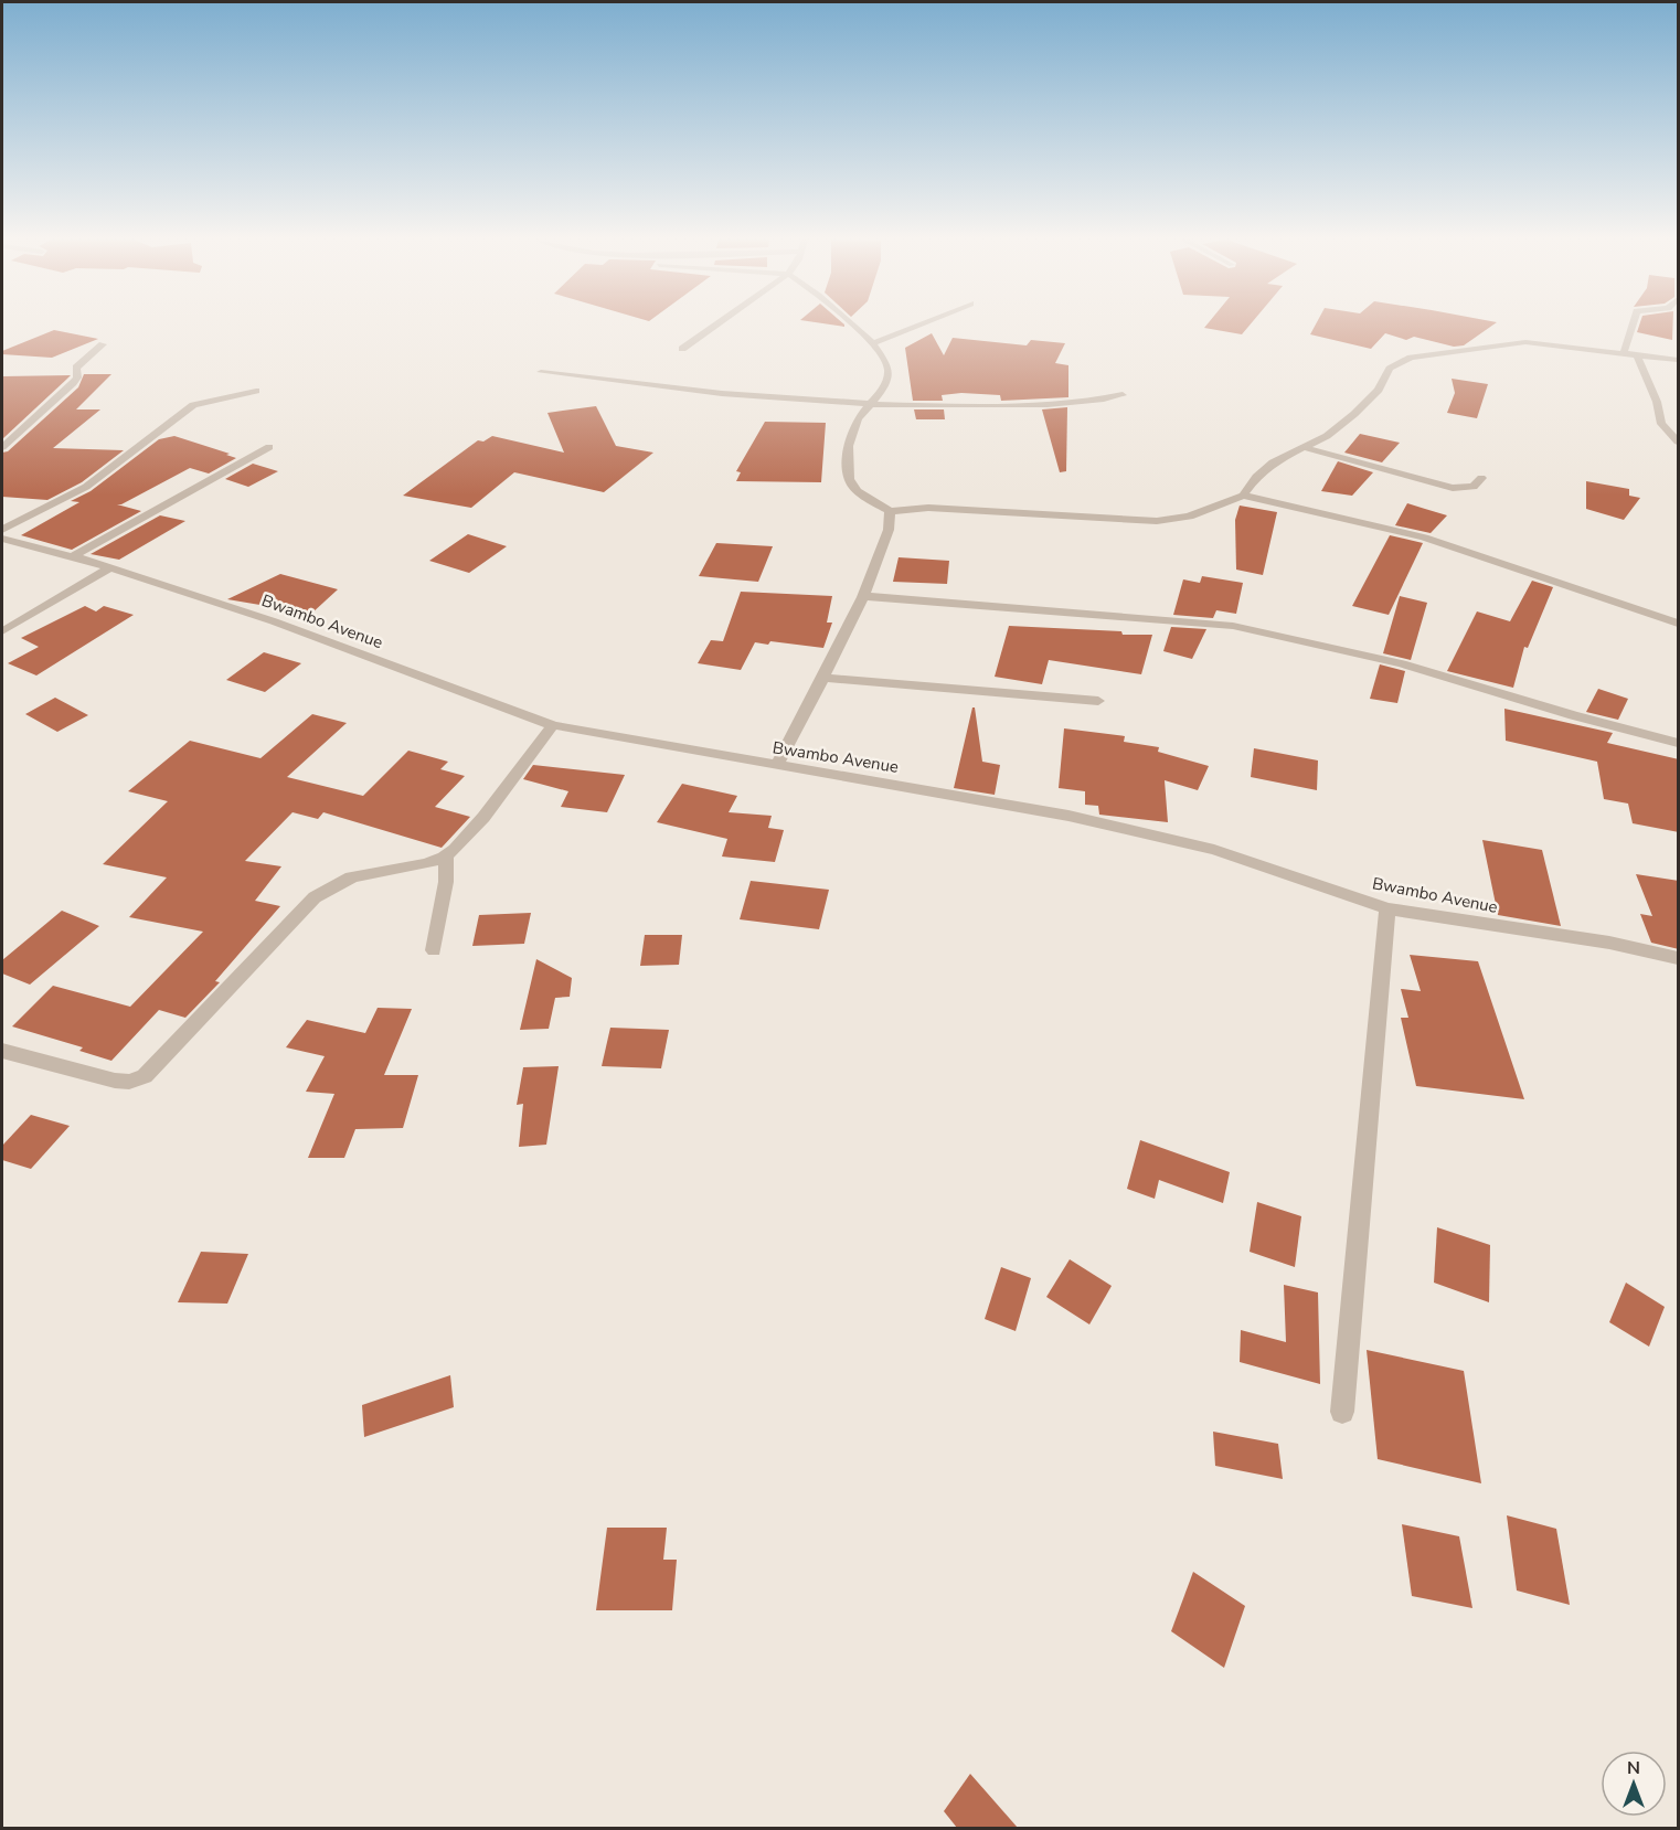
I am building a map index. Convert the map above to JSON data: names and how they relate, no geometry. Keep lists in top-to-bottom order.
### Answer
{
  "streets": {
    "street": ["Bwambo Avenue"]
  },
  "north": "top"
}
